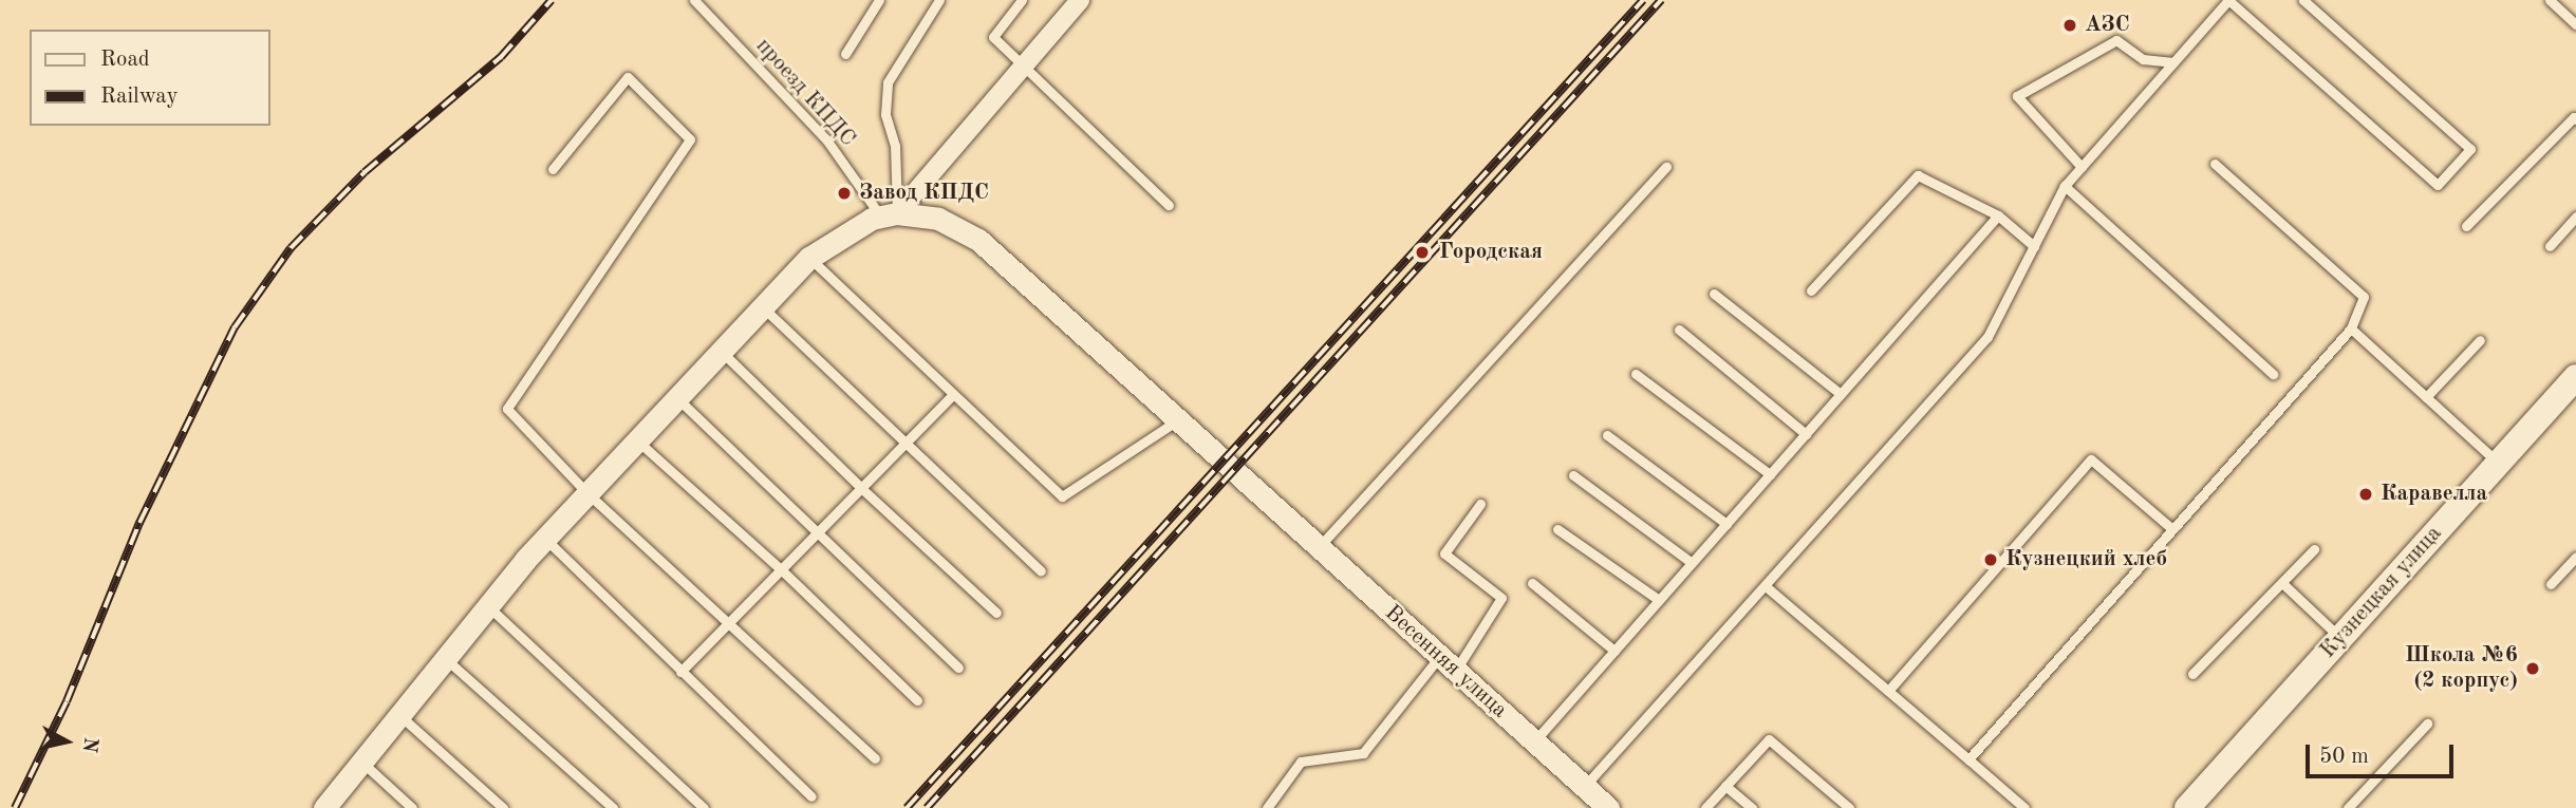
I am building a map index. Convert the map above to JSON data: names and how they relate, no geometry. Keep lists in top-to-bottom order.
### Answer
{
  "streets": {
    "main road": ["Кузнецкая улица"],
    "street": ["Весенняя улица"],
    "lane": ["проезд КПДС"]
  },
  "crossings": [
    ["проезд КПДС", "Весенняя улица"]
  ],
  "places": [
    "АЗС",
    "Завод КПДС",
    "Городская",
    "Каравелла",
    "Кузнецкий хлеб",
    "Школа №6 (2 корпус)"
  ],
  "legend": ["Road", "Railway"],
  "scale_bar": "50 m",
  "north": "right"
}
